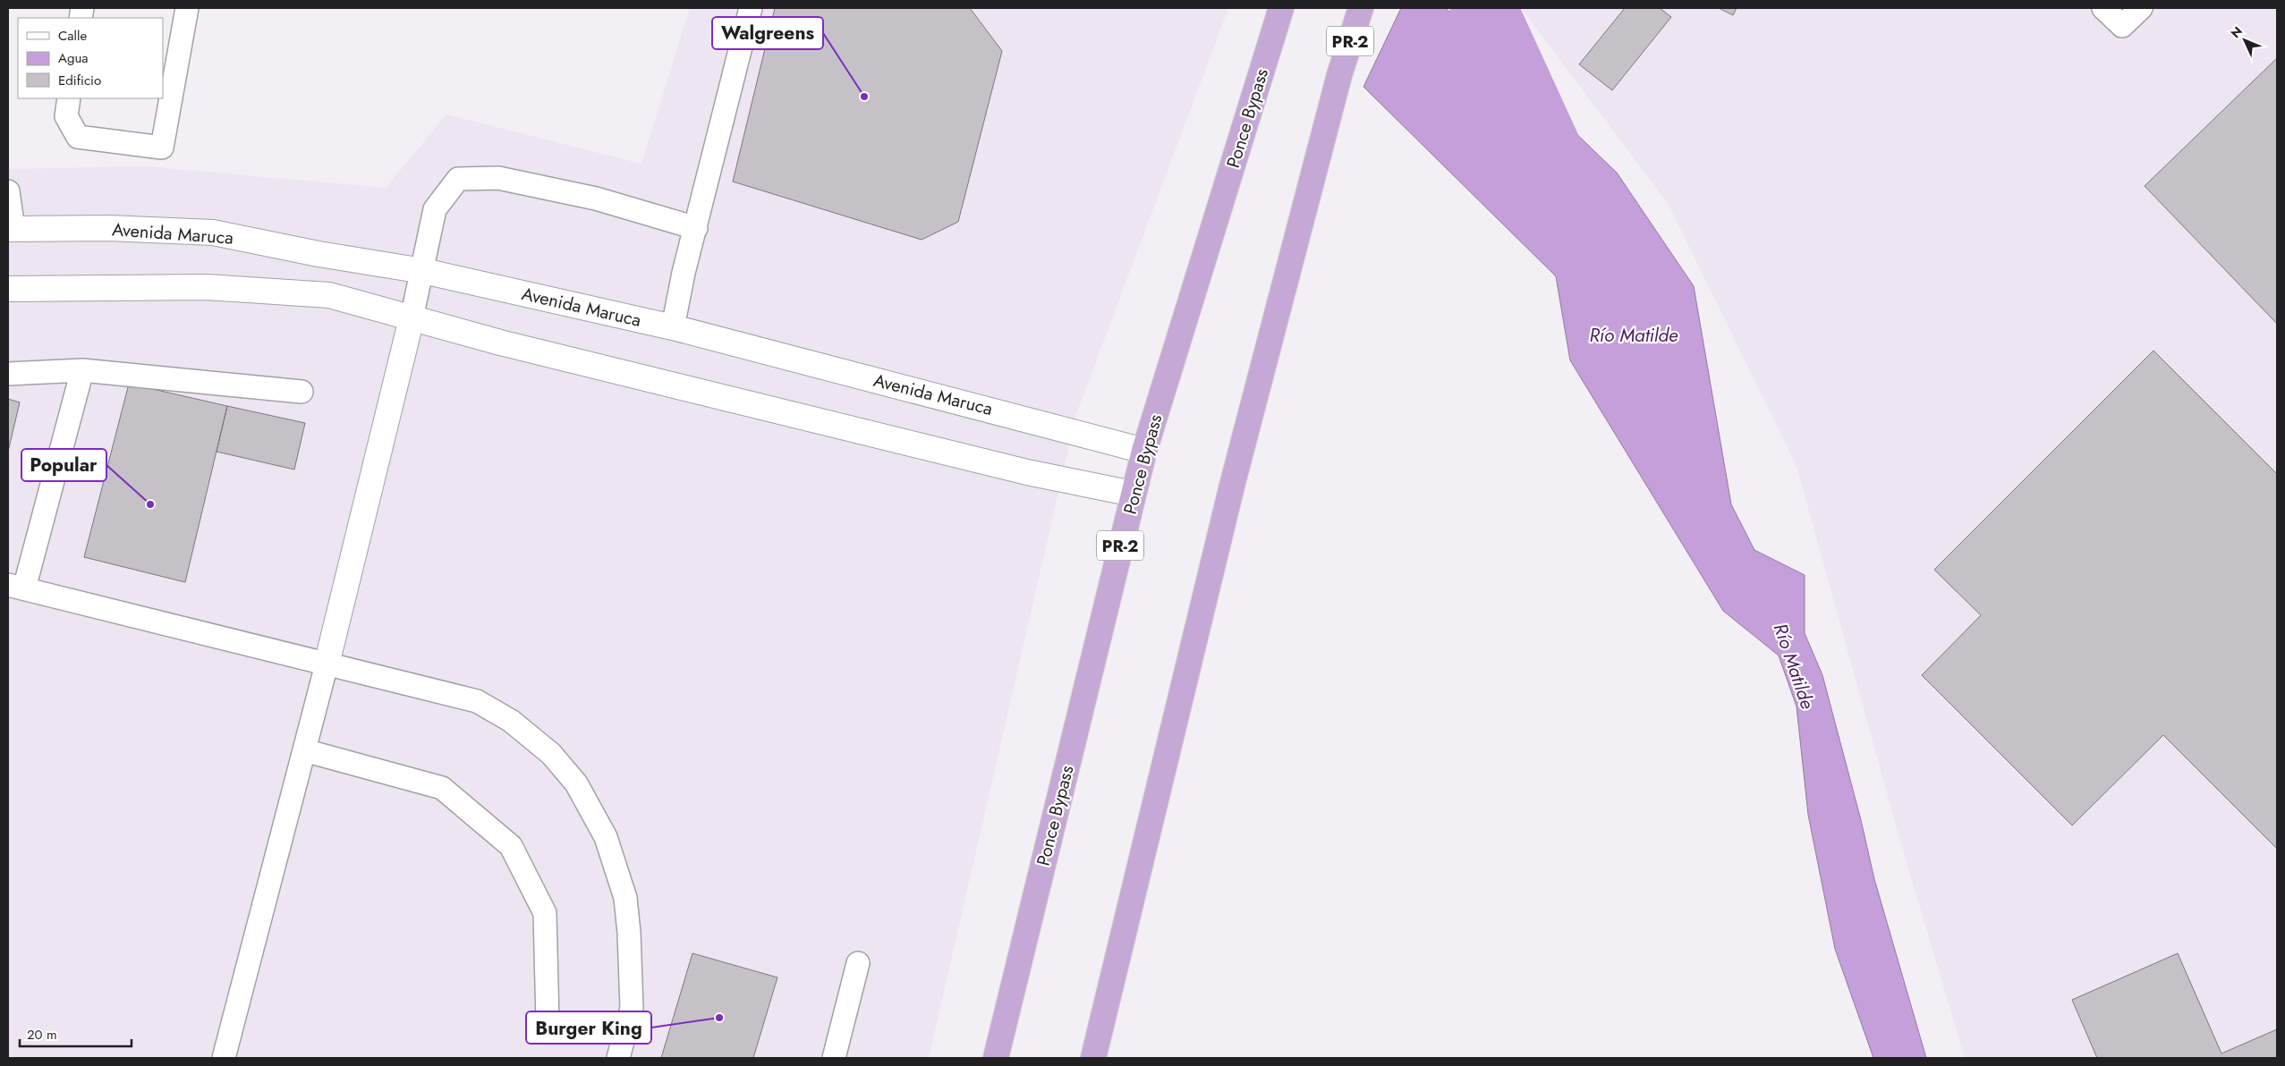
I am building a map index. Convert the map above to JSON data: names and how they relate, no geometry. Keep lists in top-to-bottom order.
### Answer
{
  "streets": {
    "highway": ["PR-2", "Ponce Bypass"],
    "street": ["Avenida Maruca"]
  },
  "crossings": [
    ["Ponce Bypass", "Avenida Maruca"]
  ],
  "water": ["Río Matilde"],
  "places": ["Walgreens", "Popular", "Burger King"],
  "legend": ["Calle", "Agua", "Edificio"],
  "scale_bar": "20 m",
  "north": "top left"
}
